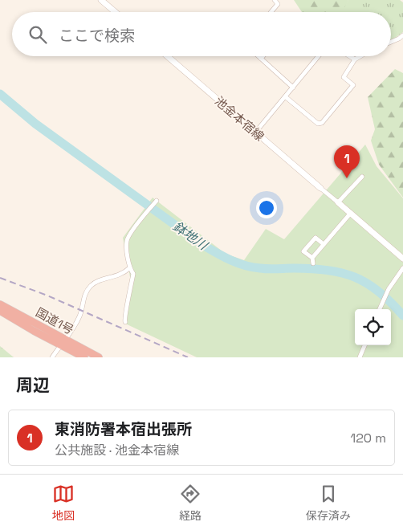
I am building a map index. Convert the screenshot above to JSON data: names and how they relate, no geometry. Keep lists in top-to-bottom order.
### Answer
{
  "streets": {
    "highway": ["国道1号"],
    "street": ["池金本宿線"]
  },
  "water": ["鉢地川"],
  "page": {
    "search": "ここで検索",
    "pins": "1",
    "heading": "周辺",
    "list": [
      {
        "mark": "1",
        "name": "東消防署本宿出張所",
        "note": "公共施設 · 池金本宿線",
        "value": "120 m"
      }
    ],
    "nav": ["地図", "経路", "保存済み"]
  }
}
